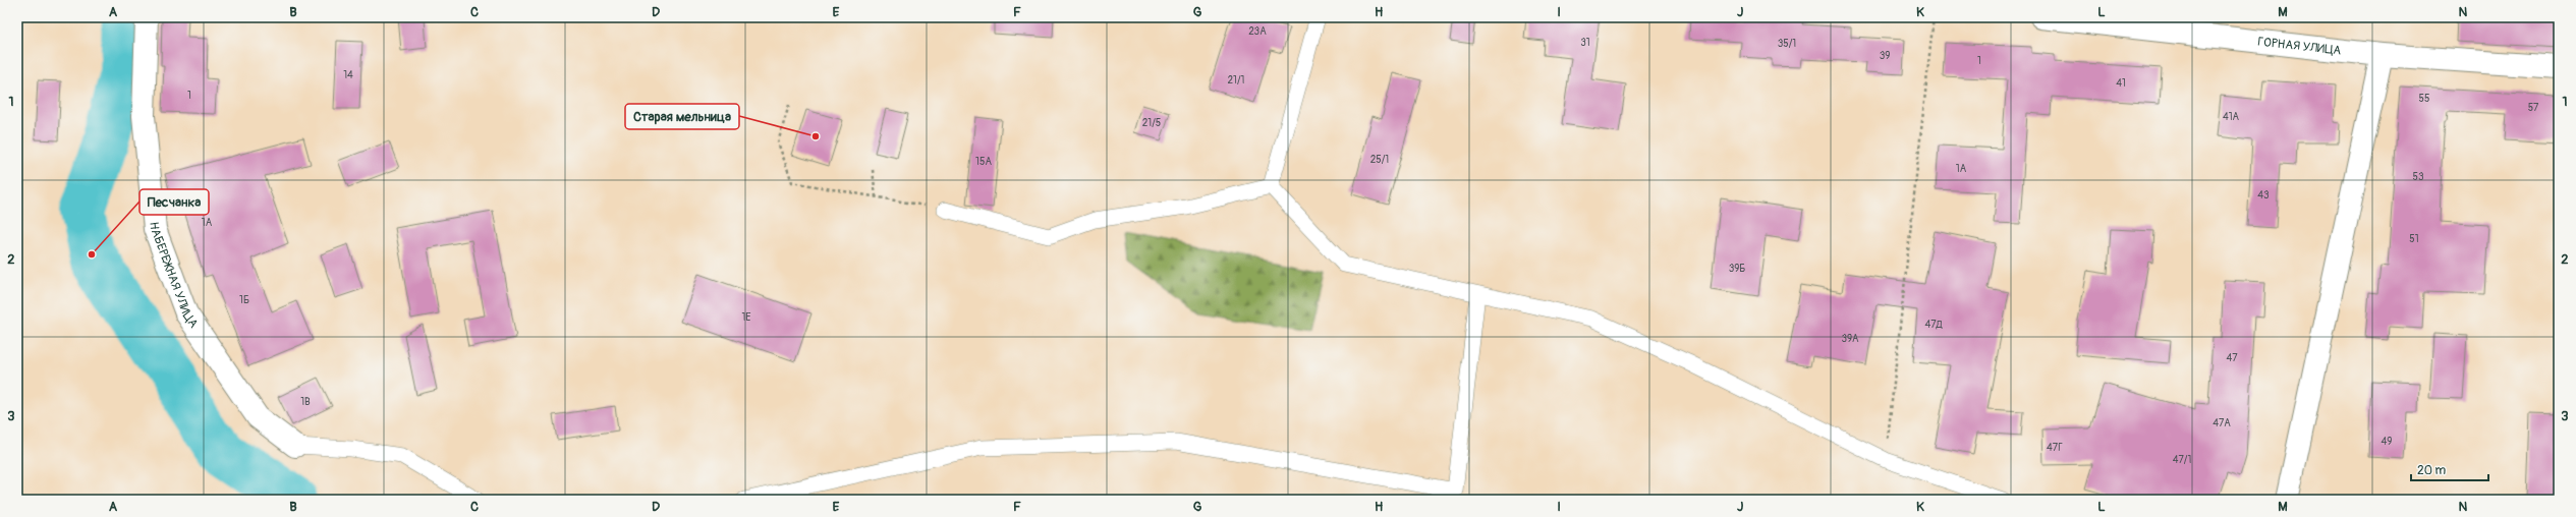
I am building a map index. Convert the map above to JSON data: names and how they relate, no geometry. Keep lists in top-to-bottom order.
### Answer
{
  "streets": {
    "street": ["ГОРНАЯ УЛИЦА", "НАБЕРЕЖНАЯ УЛИЦА"]
  },
  "places": ["Старая мельница", "Песчанка"],
  "house_numbers": [
    "23А",
    "31",
    "35/1",
    "39",
    "1",
    "14",
    "21/1",
    "41",
    "1",
    "55",
    "57",
    "41А",
    "21/5",
    "25/1",
    "15А",
    "1А",
    "53",
    "43",
    "1А",
    "51",
    "39Б",
    "1Б",
    "1Е",
    "47Д",
    "39А",
    "47",
    "1В",
    "47А",
    "49",
    "47Г",
    "47/1"
  ],
  "scale_bar": "20 m",
  "grid": {
    "columns": [
      "A",
      "B",
      "C",
      "D",
      "E",
      "F",
      "G",
      "H",
      "I",
      "J",
      "K",
      "L",
      "M",
      "N"
    ],
    "rows": ["1", "2", "3"]
  }
}
